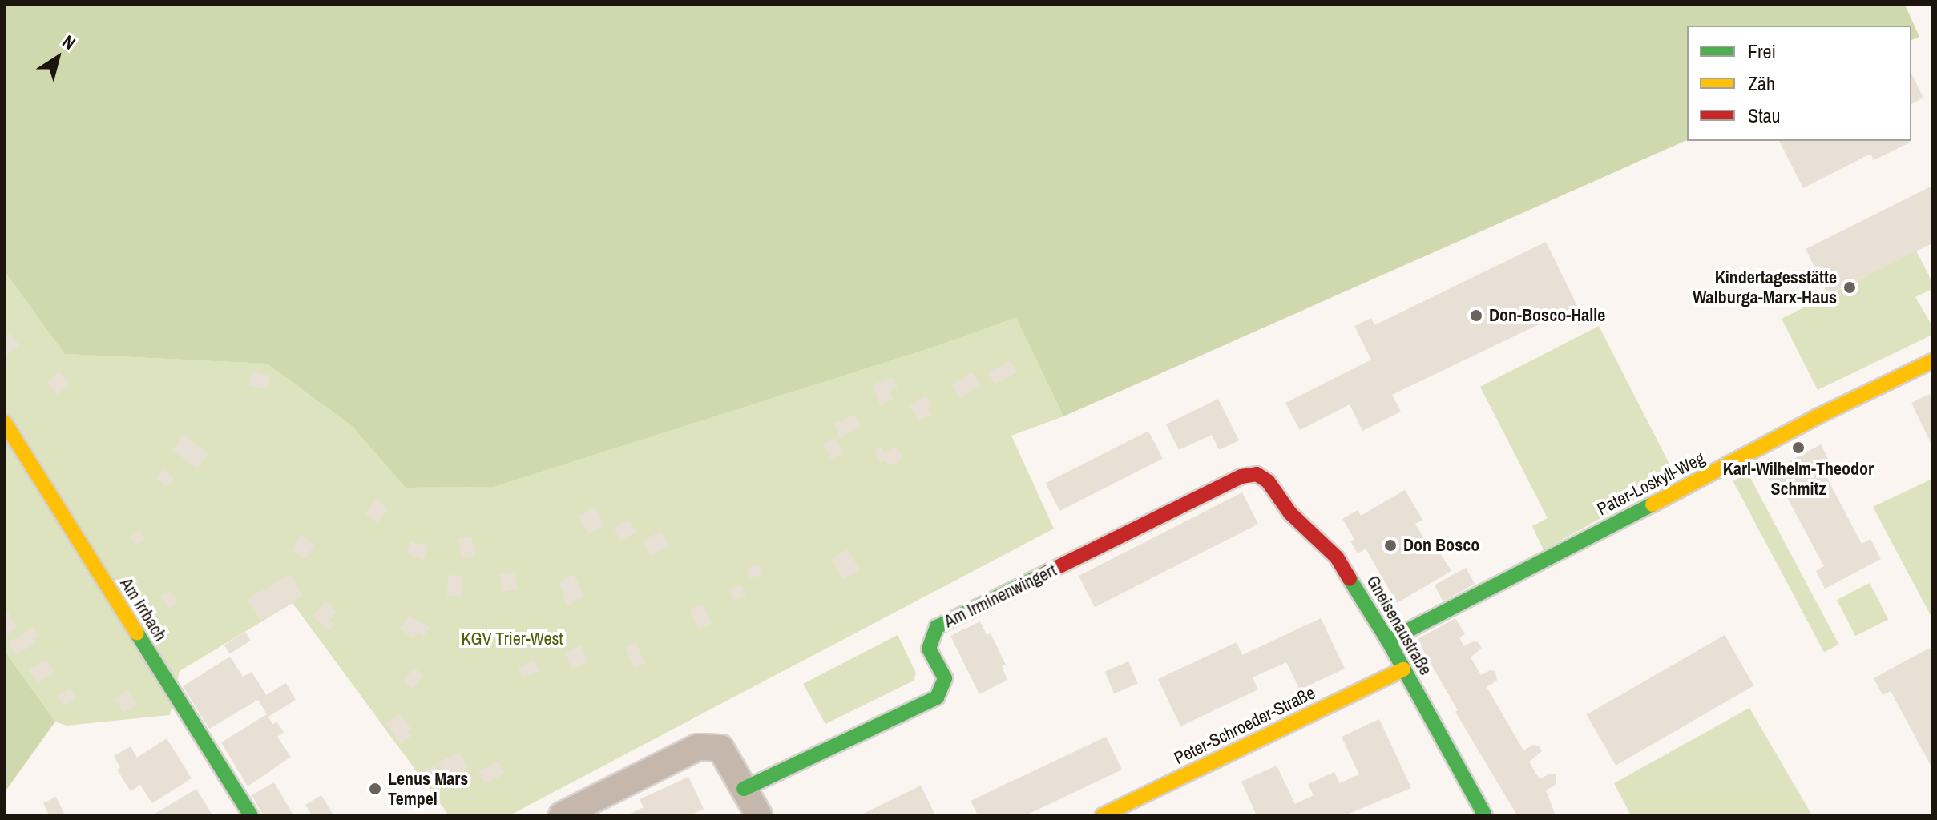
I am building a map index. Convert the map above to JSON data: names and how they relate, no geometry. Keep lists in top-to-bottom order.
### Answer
{
  "streets": {
    "street": [
      "Pater-Loskyll-Weg",
      "Am Irminenwingert",
      "Am Irrbach",
      "Gneisenaustraße",
      "Peter-Schroeder-Straße"
    ]
  },
  "crossings": [
    ["Pater-Loskyll-Weg", "Gneisenaustraße"],
    ["Am Irminenwingert", "Gneisenaustraße"],
    ["Gneisenaustraße", "Peter-Schroeder-Straße"]
  ],
  "parks": ["KGV Trier-West"],
  "places": [
    "Kindertagesstätte Walburga-Marx-Haus",
    "Don-Bosco-Halle",
    "Karl-Wilhelm-Theodor Schmitz",
    "Don Bosco",
    "Lenus Mars Tempel"
  ],
  "legend": ["Frei", "Zäh", "Stau"],
  "north": "top right"
}
